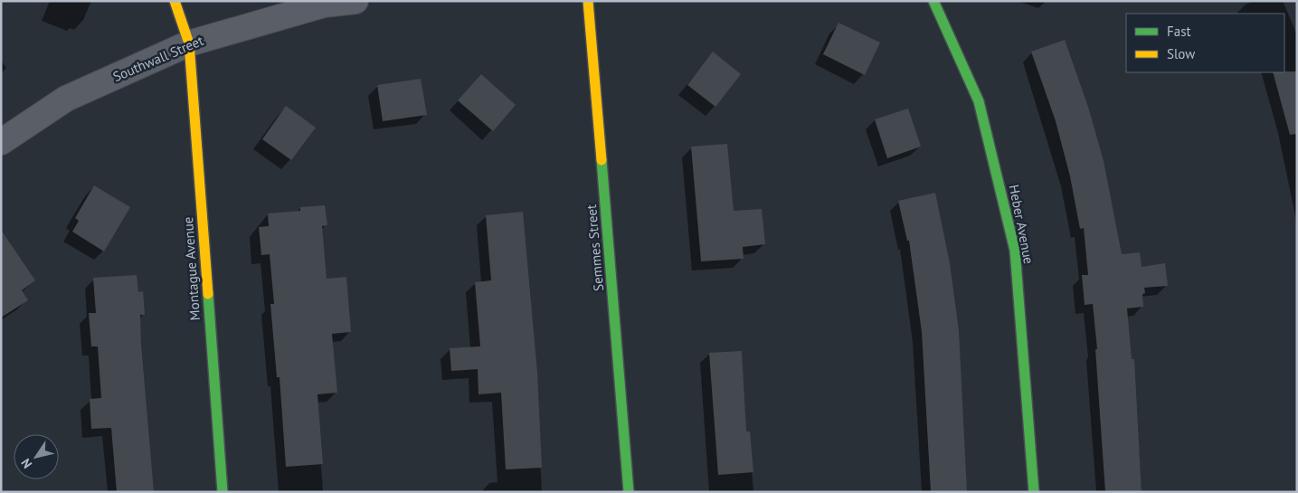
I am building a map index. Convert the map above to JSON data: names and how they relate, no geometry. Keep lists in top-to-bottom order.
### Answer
{
  "streets": {
    "street": [
      "Southwall Street",
      "Heber Avenue",
      "Semmes Street",
      "Montague Avenue"
    ]
  },
  "crossings": [
    ["Southwall Street", "Montague Avenue"]
  ],
  "legend": ["Fast", "Slow"],
  "north": "bottom left"
}
